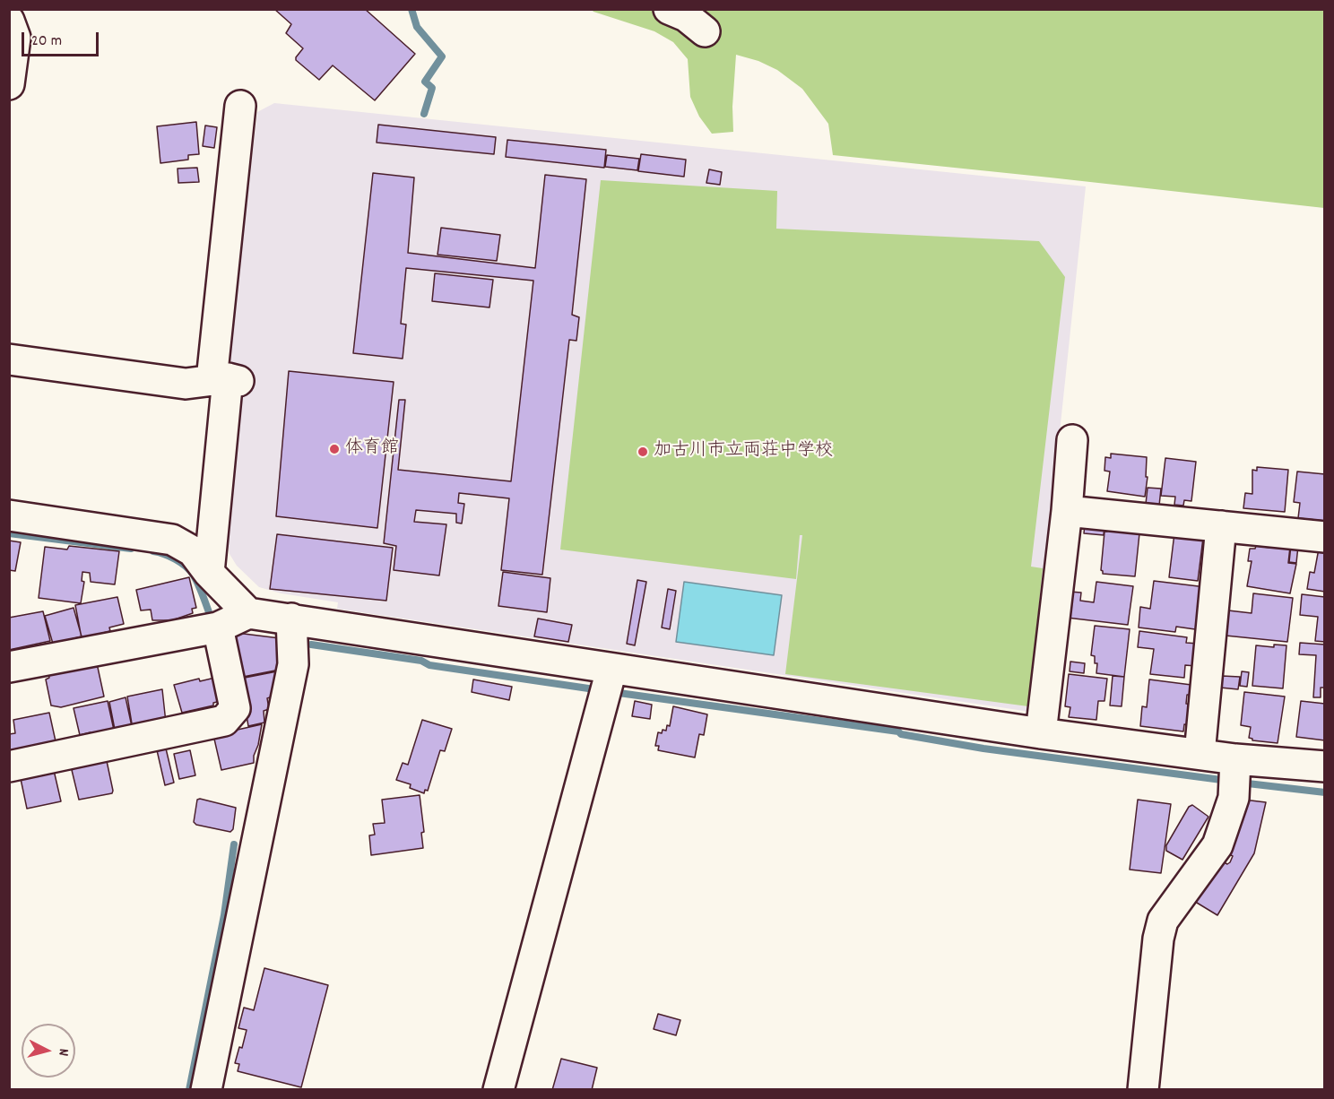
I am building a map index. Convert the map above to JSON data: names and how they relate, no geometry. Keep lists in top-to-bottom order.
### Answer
{
  "places": ["体育館", "加古川市立両荘中学校"],
  "scale_bar": "20 m",
  "north": "right"
}
